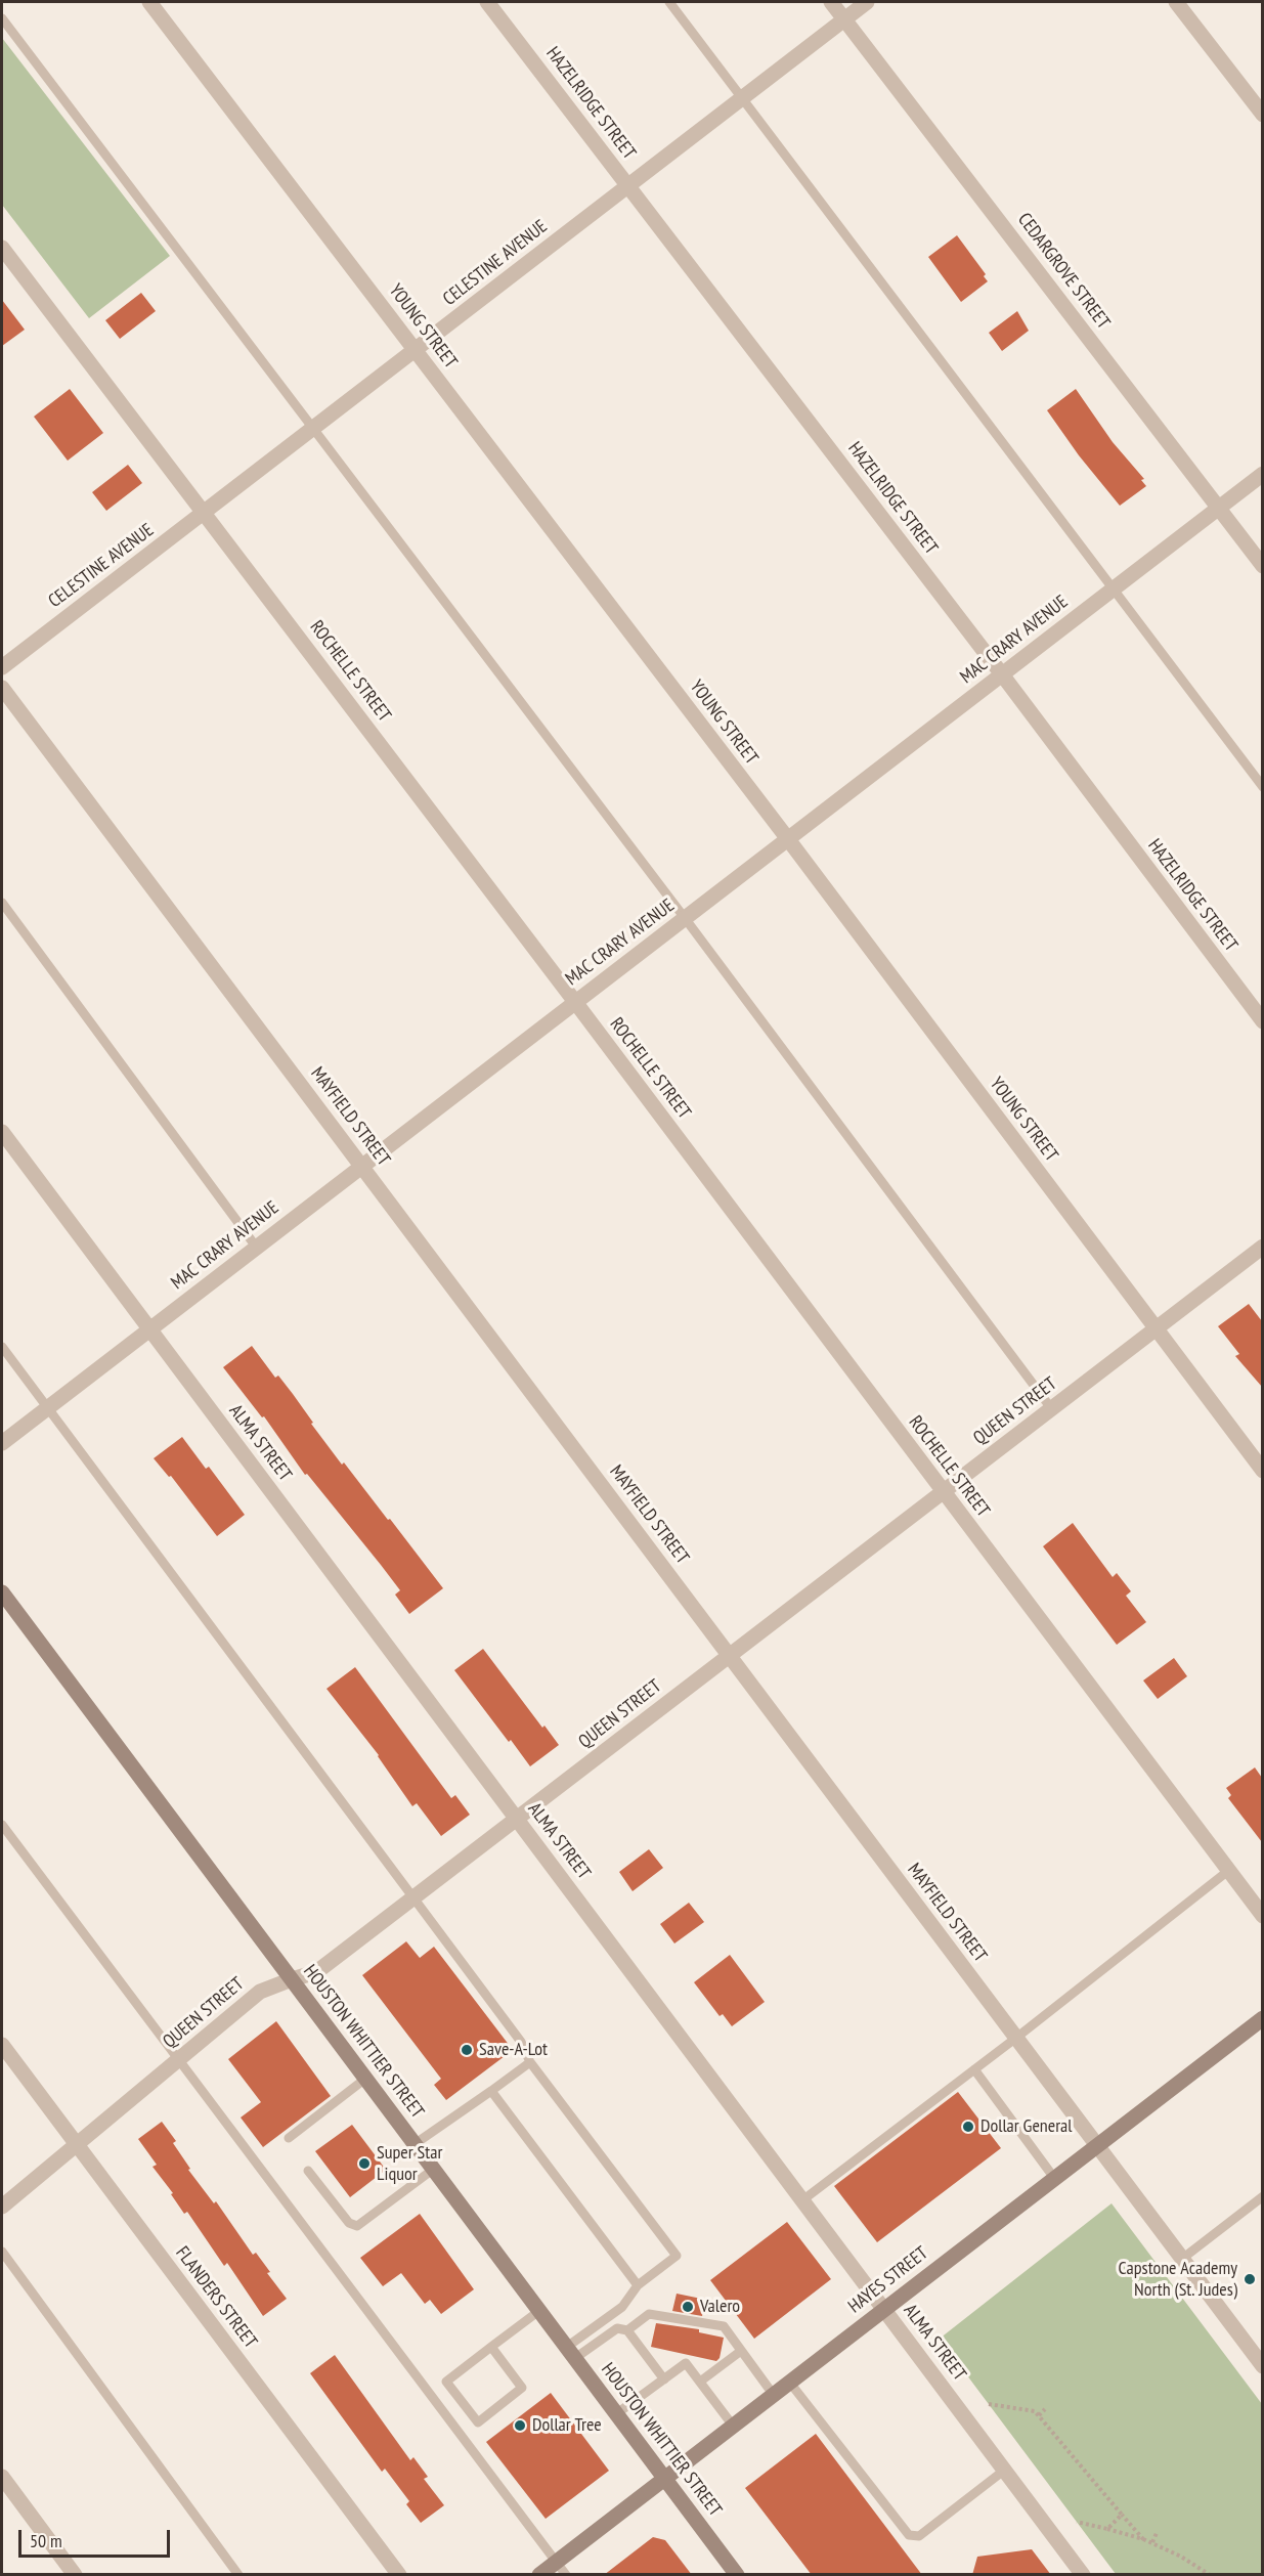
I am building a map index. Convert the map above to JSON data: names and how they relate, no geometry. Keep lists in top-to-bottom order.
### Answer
{
  "streets": {
    "street": [
      "HAZELRIDGE STREET",
      "CELESTINE AVENUE",
      "CEDARGROVE STREET",
      "YOUNG STREET",
      "MAC CRARY AVENUE",
      "ROCHELLE STREET",
      "MAYFIELD STREET",
      "QUEEN STREET",
      "ALMA STREET",
      "HOUSTON WHITTIER STREET",
      "HAYES STREET",
      "FLANDERS STREET"
    ]
  },
  "crossings": [
    ["HAZELRIDGE STREET", "CELESTINE AVENUE"],
    ["HAZELRIDGE STREET", "MAC CRARY AVENUE"],
    ["CELESTINE AVENUE", "CEDARGROVE STREET"],
    ["CELESTINE AVENUE", "YOUNG STREET"],
    ["CELESTINE AVENUE", "ROCHELLE STREET"],
    ["CEDARGROVE STREET", "MAC CRARY AVENUE"],
    ["YOUNG STREET", "MAC CRARY AVENUE"],
    ["YOUNG STREET", "QUEEN STREET"],
    ["MAC CRARY AVENUE", "ROCHELLE STREET"],
    ["MAC CRARY AVENUE", "MAYFIELD STREET"],
    ["MAC CRARY AVENUE", "ALMA STREET"],
    ["ROCHELLE STREET", "QUEEN STREET"],
    ["MAYFIELD STREET", "QUEEN STREET"],
    ["MAYFIELD STREET", "HAYES STREET"],
    ["QUEEN STREET", "ALMA STREET"],
    ["QUEEN STREET", "HOUSTON WHITTIER STREET"],
    ["QUEEN STREET", "FLANDERS STREET"],
    ["ALMA STREET", "HAYES STREET"],
    ["HOUSTON WHITTIER STREET", "HAYES STREET"]
  ],
  "places": [
    "Save-A-Lot",
    "Dollar General",
    "Super Star Liquor",
    "Capstone Academy North (St. Judes)",
    "Valero",
    "Dollar Tree"
  ],
  "scale_bar": "50 m"
}
